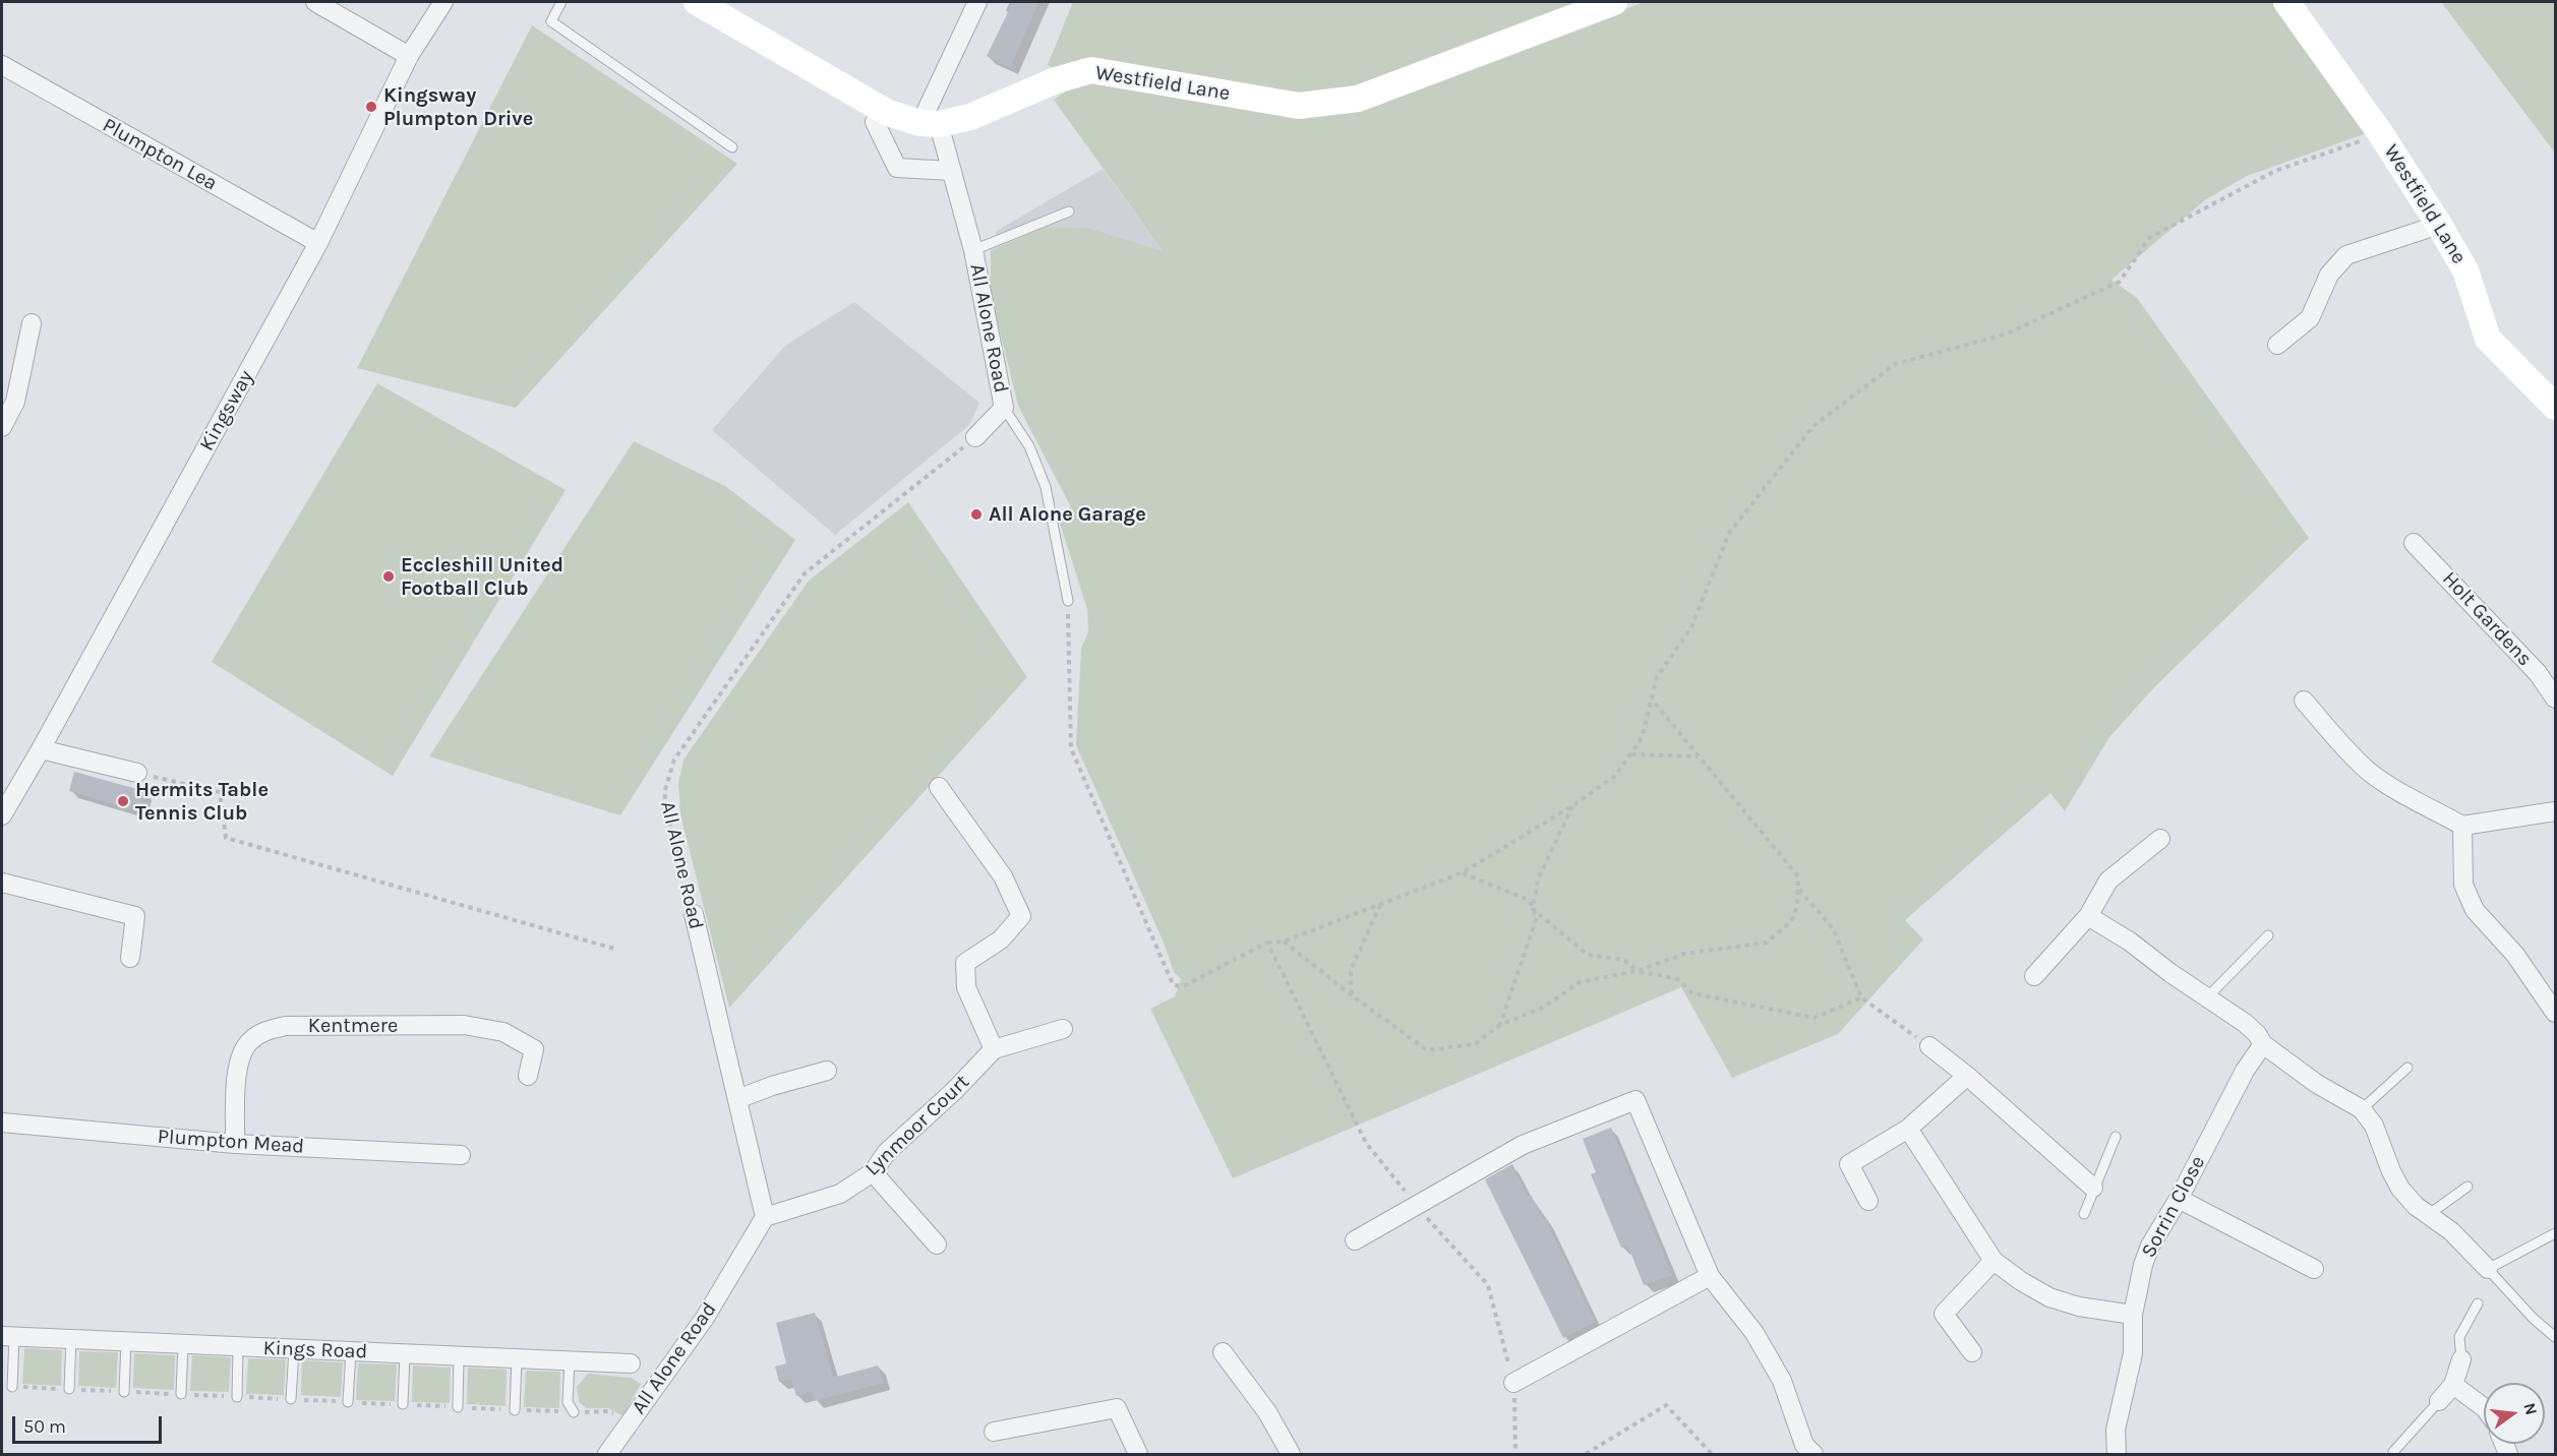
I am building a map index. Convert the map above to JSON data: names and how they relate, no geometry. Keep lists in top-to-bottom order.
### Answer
{
  "streets": {
    "street": [
      "Westfield Lane",
      "Plumpton Lea",
      "All Alone Road",
      "Kingsway",
      "Holt Gardens",
      "Kentmere",
      "Lynmoor Court",
      "Plumpton Mead",
      "Sorrin Close",
      "Kings Road"
    ]
  },
  "crossings": [
    ["Westfield Lane", "All Alone Road"],
    ["Plumpton Lea", "Kingsway"],
    ["All Alone Road", "Lynmoor Court"],
    ["Kentmere", "Plumpton Mead"]
  ],
  "places": [
    "Kingsway Plumpton Drive",
    "All Alone Garage",
    "Eccleshill United Football Club",
    "Hermits Table Tennis Club"
  ],
  "scale_bar": "50 m",
  "north": "right"
}
